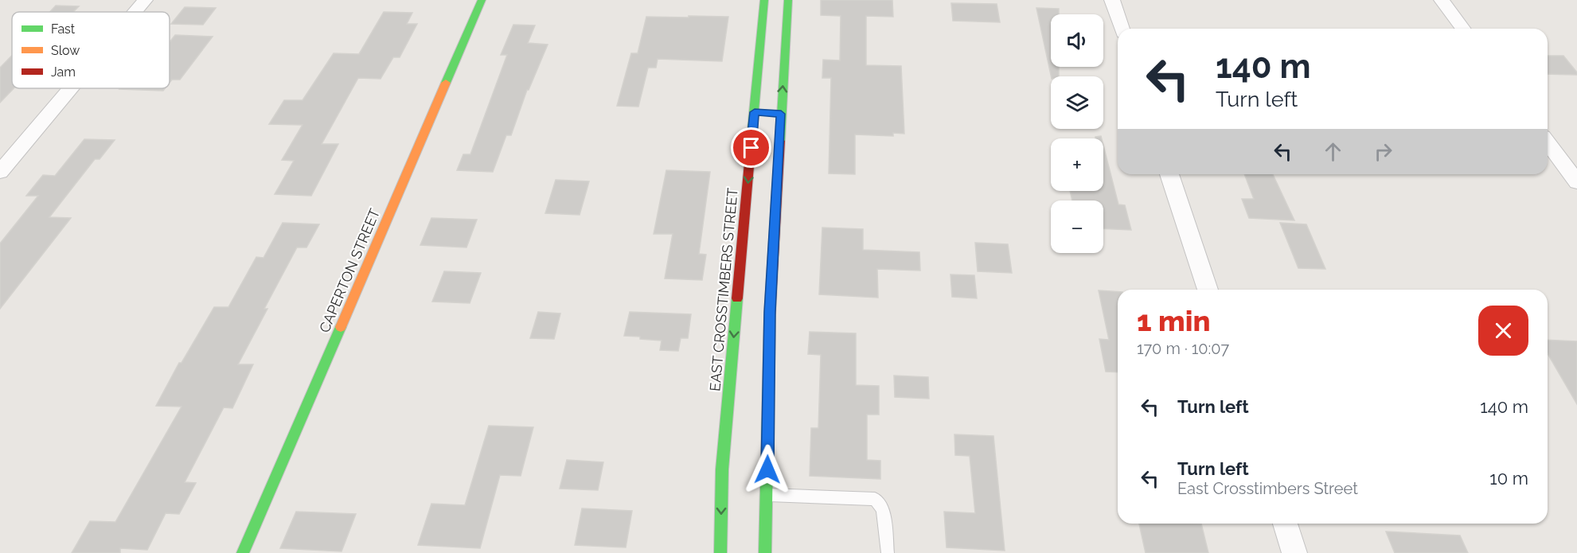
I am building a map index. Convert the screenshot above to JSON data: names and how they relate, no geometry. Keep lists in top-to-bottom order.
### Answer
{
  "streets": {
    "main road": ["CAPERTON STREET", "EAST CROSSTIMBERS STREET"]
  },
  "legend": ["Fast", "Slow", "Jam"],
  "page": {
    "map_buttons": ["+", "−"],
    "turn": ["140 m", "Turn left"],
    "heading": ["1 min", "170 m · 10:07"],
    "list": [
      {
        "name": "Turn left",
        "value": "140 m"
      },
      {
        "name": "Turn left",
        "note": "East Crosstimbers Street",
        "value": "10 m"
      }
    ]
  }
}
